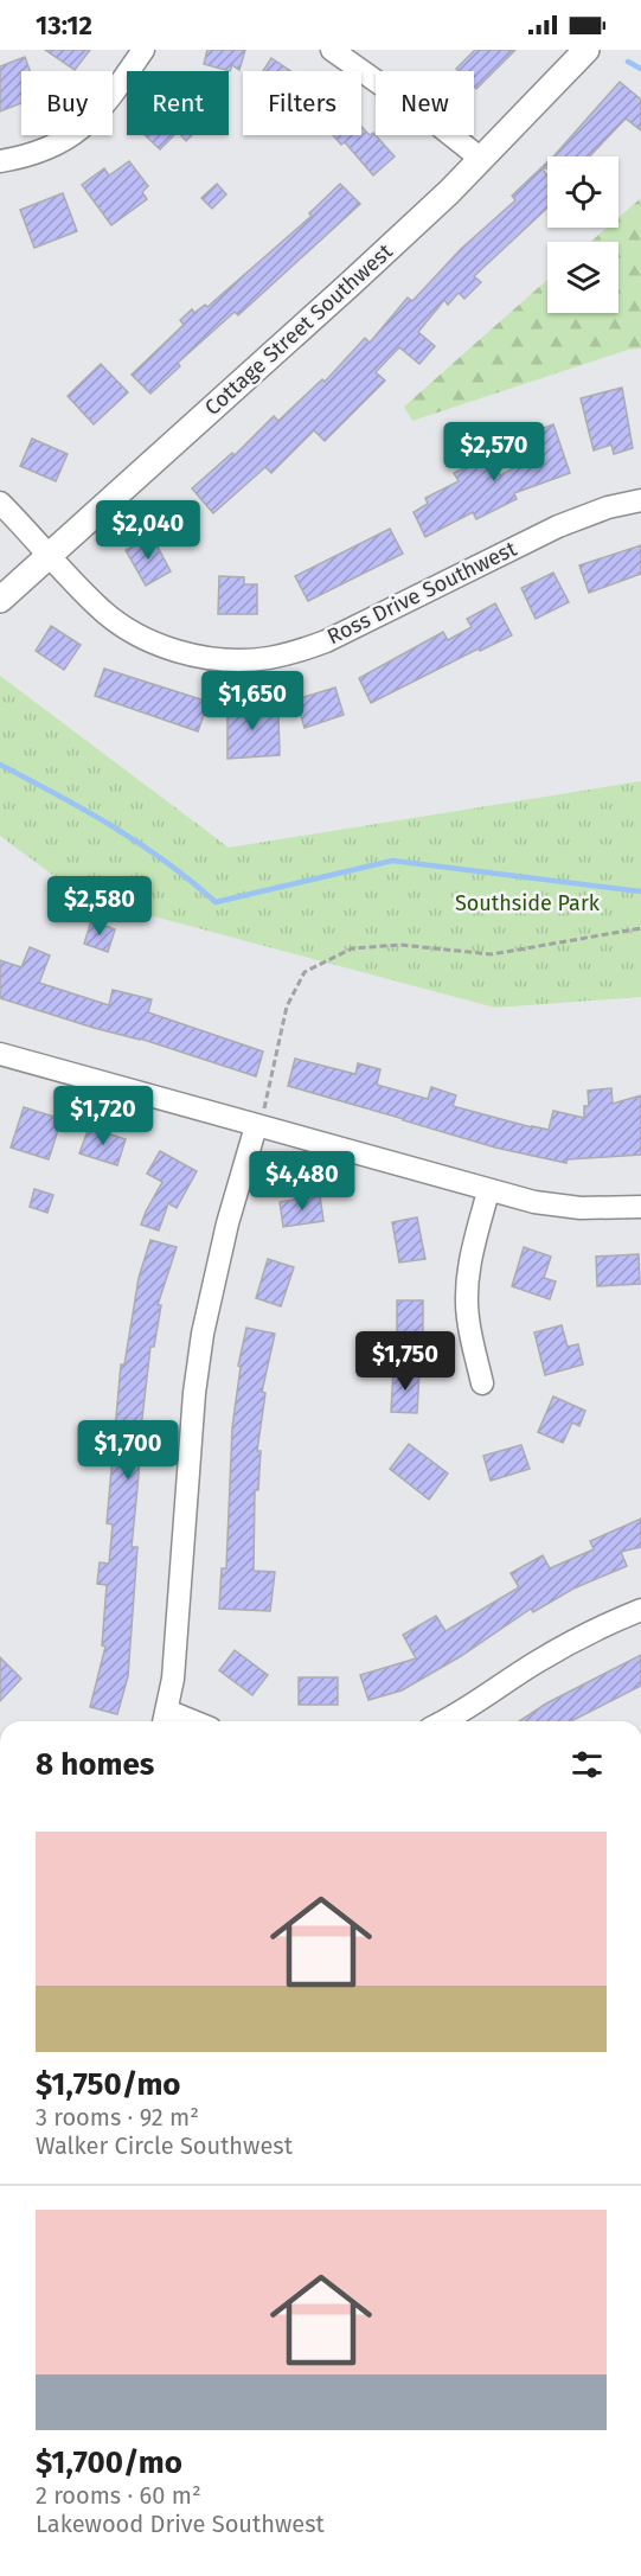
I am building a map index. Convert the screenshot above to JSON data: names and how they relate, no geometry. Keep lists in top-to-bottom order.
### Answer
{
  "streets": {
    "street": ["Cottage Street Southwest", "Ross Drive Southwest"]
  },
  "crossings": [
    ["Cottage Street Southwest", "Ross Drive Southwest"]
  ],
  "parks": ["Southside Park"],
  "page": {
    "status": "13:12",
    "chip": [
      "Buy",
      "Rent",
      "Filters",
      "New"
    ],
    "price": [
      "$2,570",
      "$2,040",
      "$1,650",
      "$2,580",
      "$1,720",
      "$4,480",
      "$1,750",
      "$1,700"
    ],
    "heading": "8 homes",
    "list": [
      {
        "name": "$1,750/mo",
        "note": "3 rooms · 92 m² · Walker Circle Southwest"
      },
      {
        "name": "$1,700/mo",
        "note": "2 rooms · 60 m² · Lakewood Drive Southwest"
      }
    ]
  }
}
